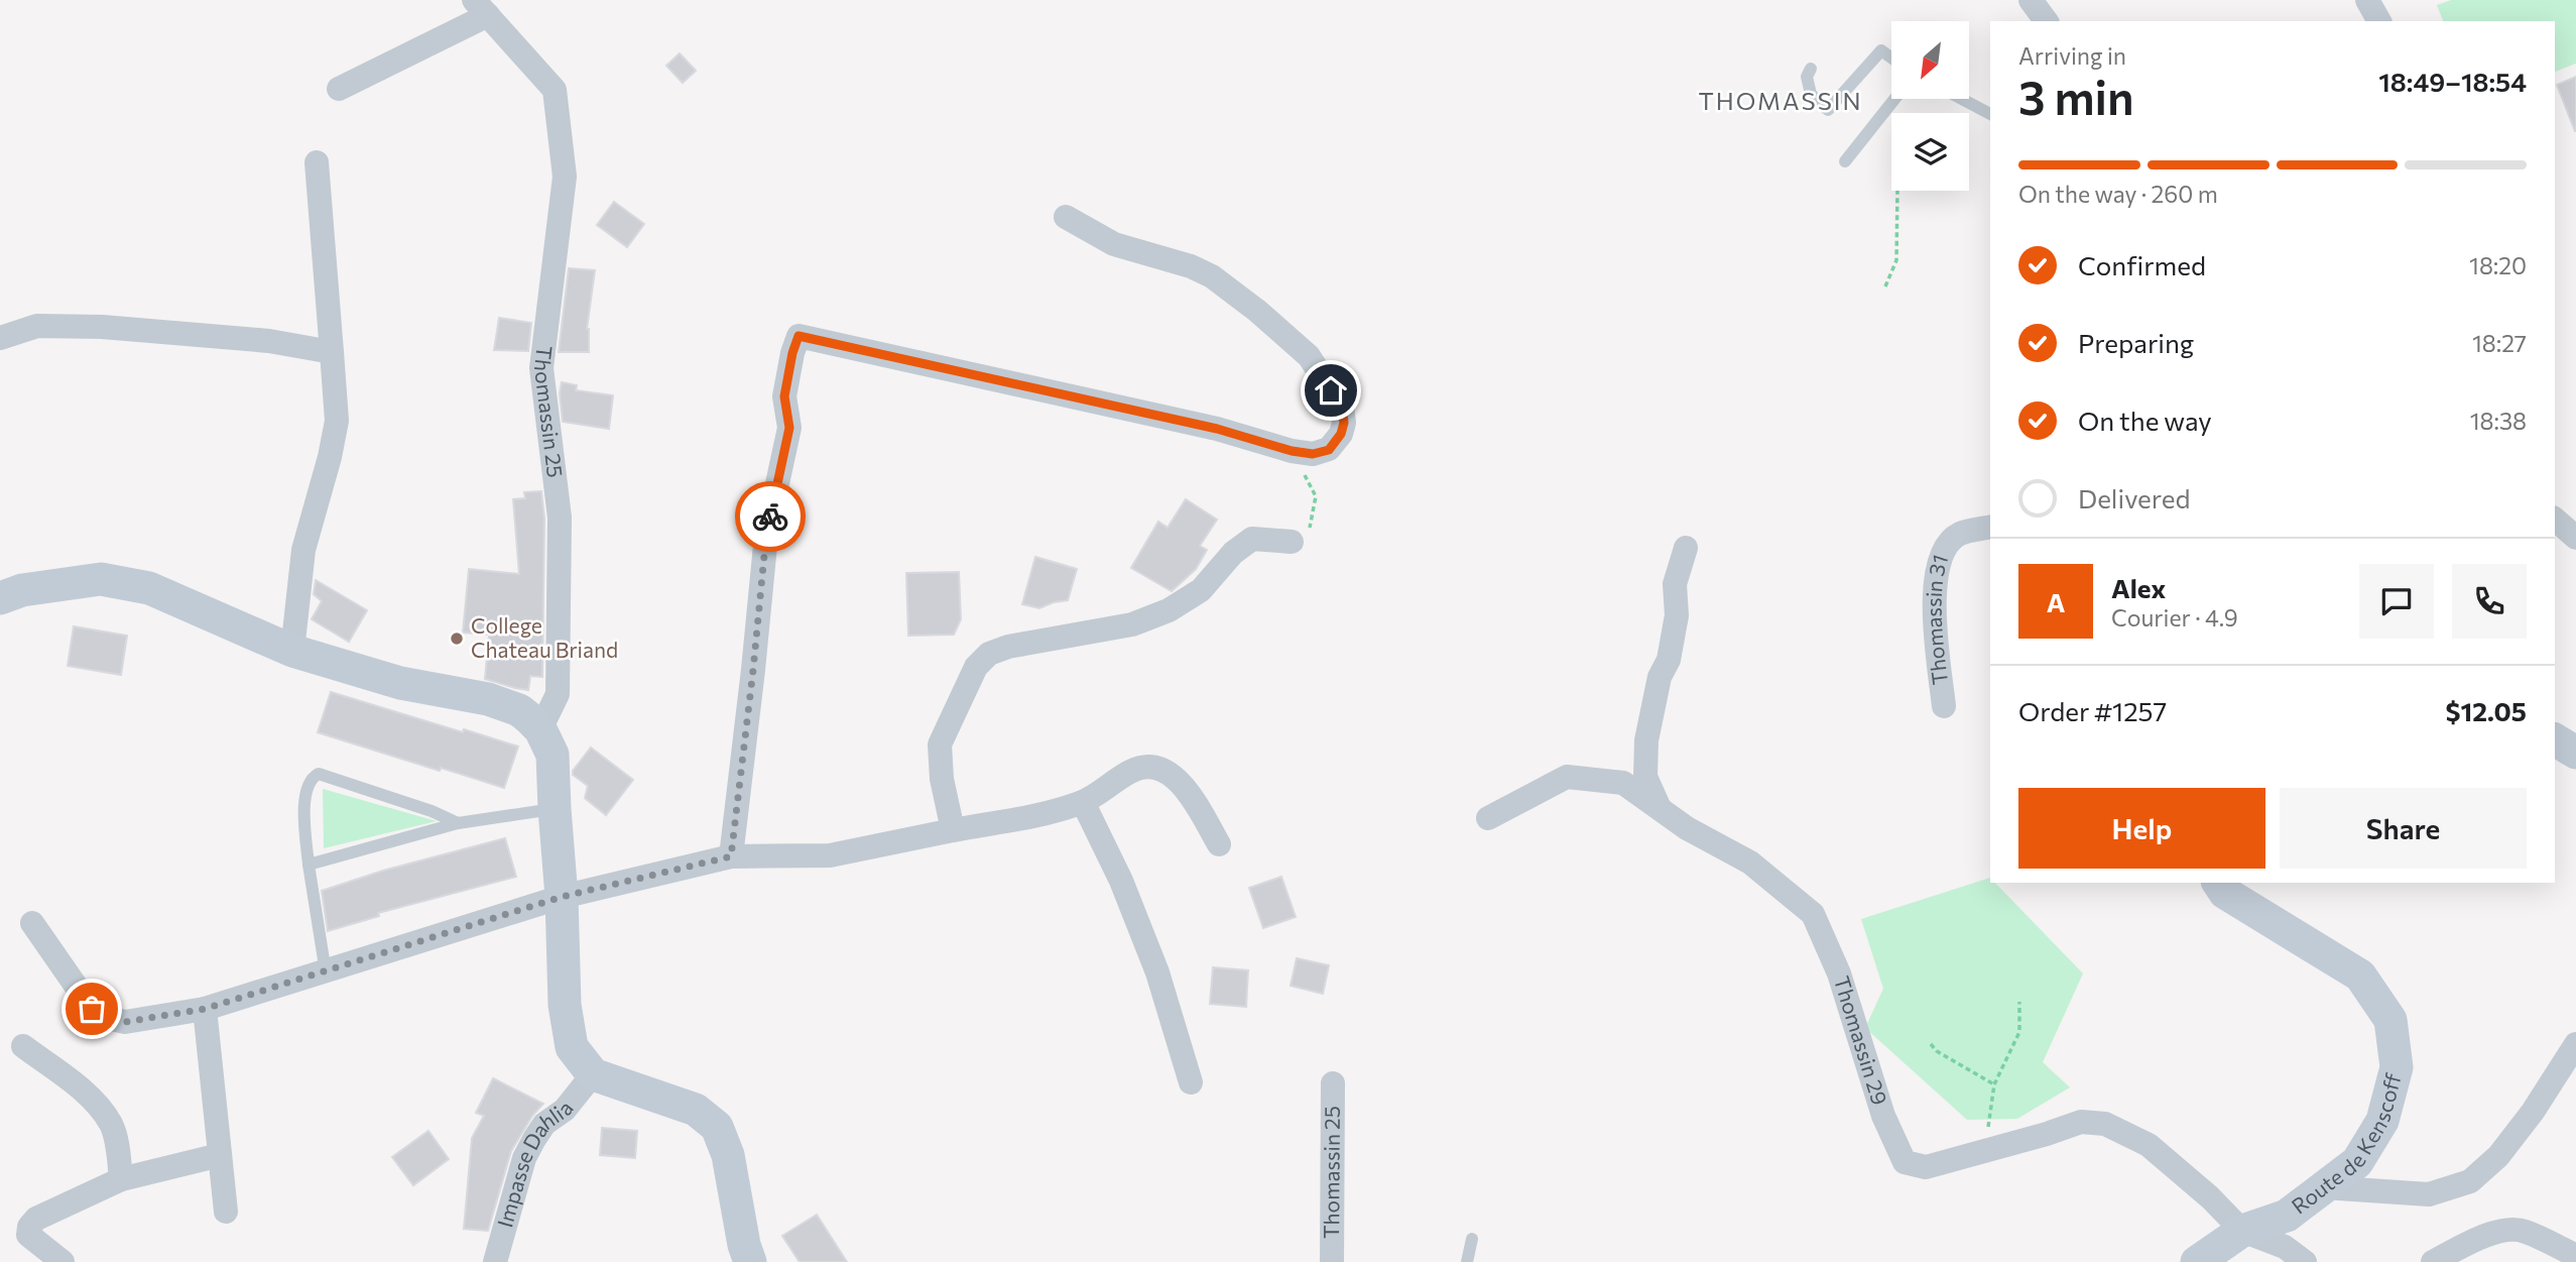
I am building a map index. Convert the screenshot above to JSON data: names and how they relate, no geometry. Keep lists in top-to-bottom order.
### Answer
{
  "streets": {
    "street": [
      "Thomassin 25",
      "Thomassin 31",
      "Thomassin 29",
      "Route de Kenscoff",
      "Impasse Dahlia"
    ]
  },
  "crossings": [
    ["Thomassin 29", "Route de Kenscoff"]
  ],
  "districts": ["THOMASSIN"],
  "places": ["College Chateau Briand"],
  "north": "bottom left",
  "page": {
    "heading": ["3 min", "Arriving in", "18:49–18:54"],
    "panel": [
      "Alex",
      "Courier · 4.9",
      "Order #1257",
      "$12.05"
    ],
    "bar": "On the way · 260 m",
    "list": [
      ["Confirmed", "18:20"],
      ["Preparing", "18:27"],
      ["On the way", "18:38"],
      "Delivered"
    ],
    "round": "A",
    "buttons": ["Help", "Share"]
  }
}
